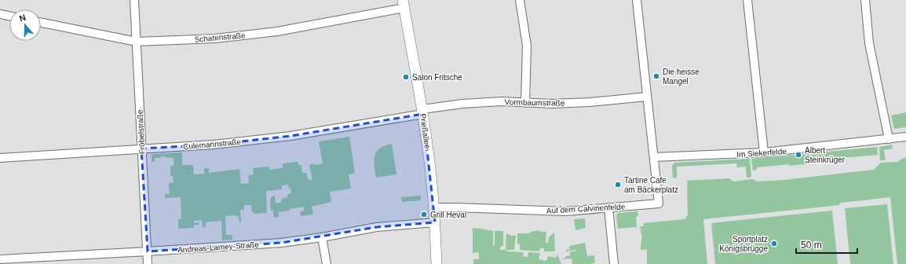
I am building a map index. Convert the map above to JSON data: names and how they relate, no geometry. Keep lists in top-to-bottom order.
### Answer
{
  "streets": {
    "street": [
      "Schatenstraße",
      "Vormbaumstraße",
      "Prießallee",
      "Fröbelstraße",
      "Culemannstraße",
      "Im Siekerfelde",
      "Auf dem Calvinenfelde",
      "Andreas-Lamey-Straße"
    ]
  },
  "crossings": [
    ["Schatenstraße", "Prießallee"],
    ["Schatenstraße", "Fröbelstraße"],
    ["Vormbaumstraße", "Prießallee"],
    ["Vormbaumstraße", "Culemannstraße"],
    ["Prießallee", "Culemannstraße"],
    ["Prießallee", "Auf dem Calvinenfelde"],
    ["Prießallee", "Andreas-Lamey-Straße"],
    ["Fröbelstraße", "Culemannstraße"],
    ["Fröbelstraße", "Andreas-Lamey-Straße"],
    ["Im Siekerfelde", "Auf dem Calvinenfelde"]
  ],
  "places": [
    "Die heisse Mangel",
    "Salon Fritsche",
    "Albert Steinkrüger",
    "Tartine Cafe am Bäckerplatz",
    "Grill Heval",
    "Sportplatz Königsbrügge"
  ],
  "scale_bar": "50 m",
  "north": "top"
}
